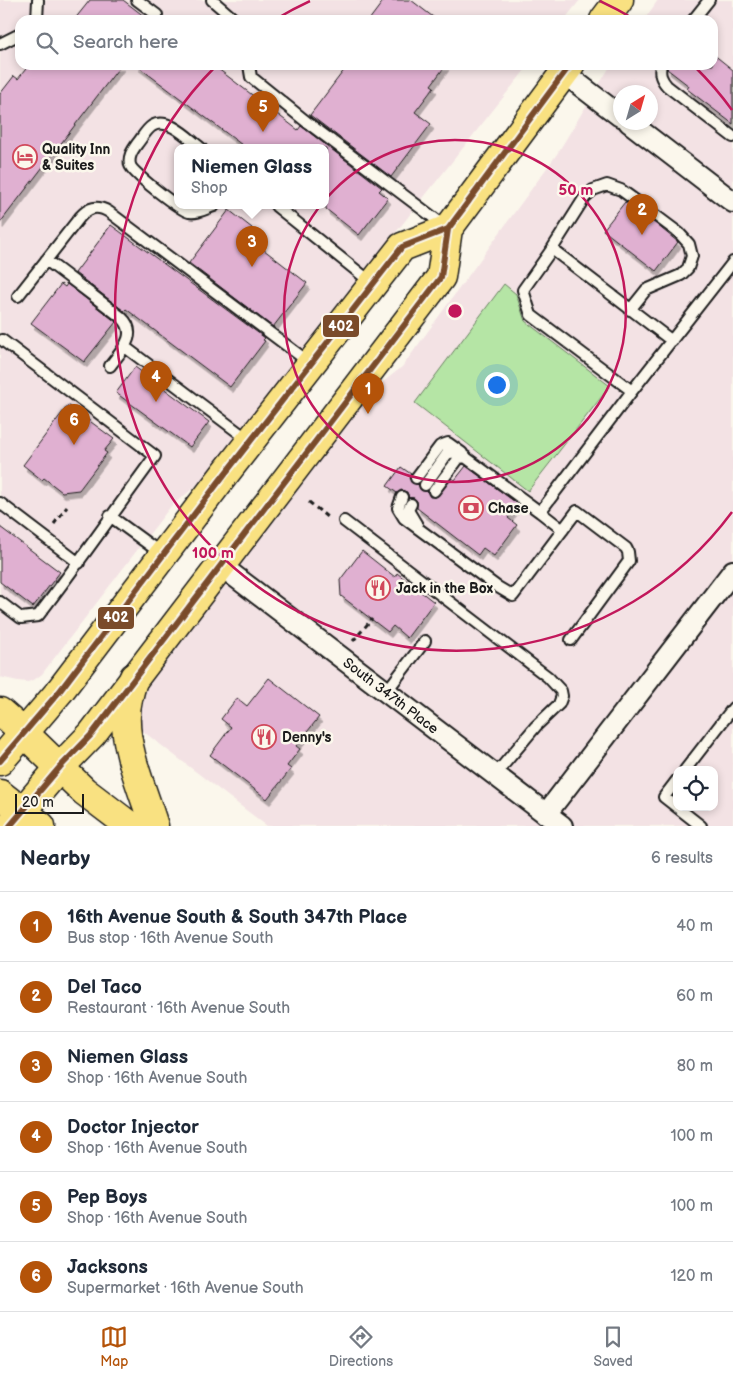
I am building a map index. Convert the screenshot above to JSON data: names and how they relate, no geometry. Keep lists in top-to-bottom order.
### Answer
{
  "streets": {
    "street": ["South 347th Place"]
  },
  "places": {
    "hotel": ["Quality Inn & Suites"],
    "bank": ["Chase"],
    "restaurant": ["Jack in the Box", "Denny's"]
  },
  "lines": ["transit line 402"],
  "scale_bar": "20 m",
  "north": "top right",
  "page": {
    "search": "Search here",
    "pins": [
      "5",
      "2",
      "3",
      "4",
      "1",
      "6"
    ],
    "popup": ["Niemen Glass", "Shop"],
    "scale": "20 m",
    "heading": ["Nearby", "6 results"],
    "list": [
      {
        "mark": "1",
        "name": "16th Avenue South & South 347th Place",
        "note": "Bus stop · 16th Avenue South",
        "value": "40 m"
      },
      {
        "mark": "2",
        "name": "Del Taco",
        "note": "Restaurant · 16th Avenue South",
        "value": "60 m"
      },
      {
        "mark": "3",
        "name": "Niemen Glass",
        "note": "Shop · 16th Avenue South",
        "value": "80 m"
      },
      {
        "mark": "4",
        "name": "Doctor Injector",
        "note": "Shop · 16th Avenue South",
        "value": "100 m"
      },
      {
        "mark": "5",
        "name": "Pep Boys",
        "note": "Shop · 16th Avenue South",
        "value": "100 m"
      },
      {
        "mark": "6",
        "name": "Jacksons",
        "note": "Supermarket · 16th Avenue South",
        "value": "120 m"
      }
    ],
    "nav": ["Map", "Directions", "Saved"]
  },
  "rings": ["50 m", "100 m"]
}
